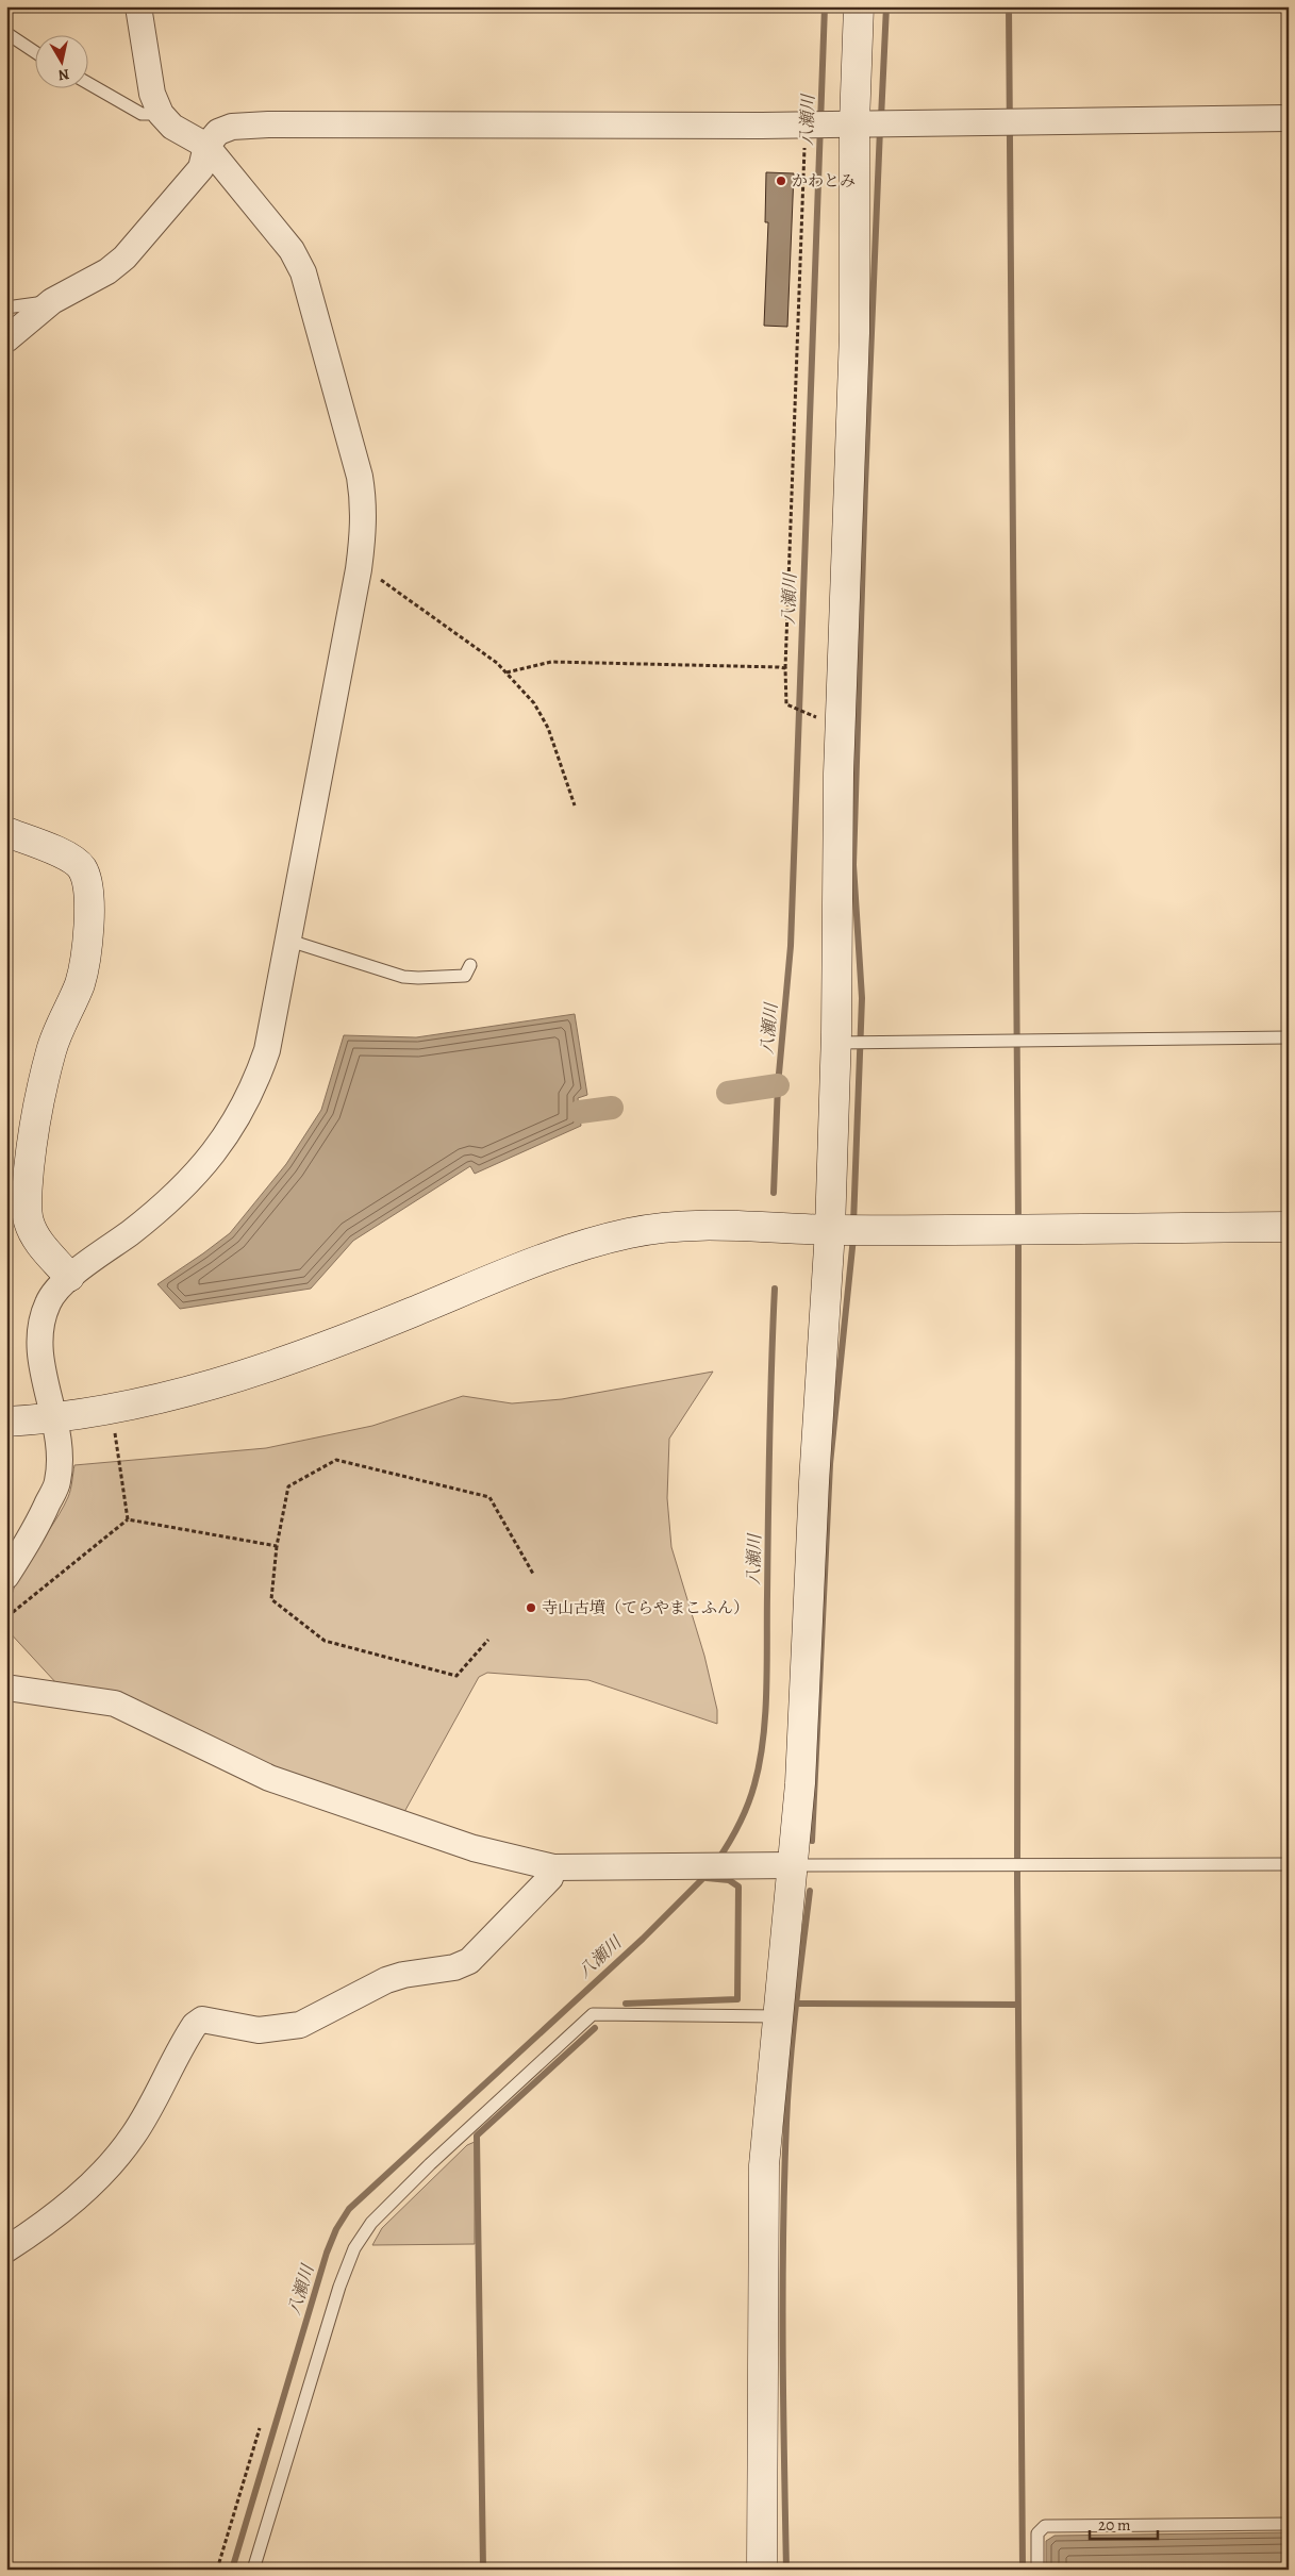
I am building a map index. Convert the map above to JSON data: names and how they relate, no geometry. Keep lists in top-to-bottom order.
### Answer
{
  "water": ["八瀬川"],
  "places": ["かわとみ", "寺山古墳（てらやまこふん）"],
  "scale_bar": "20 m",
  "north": "bottom"
}
